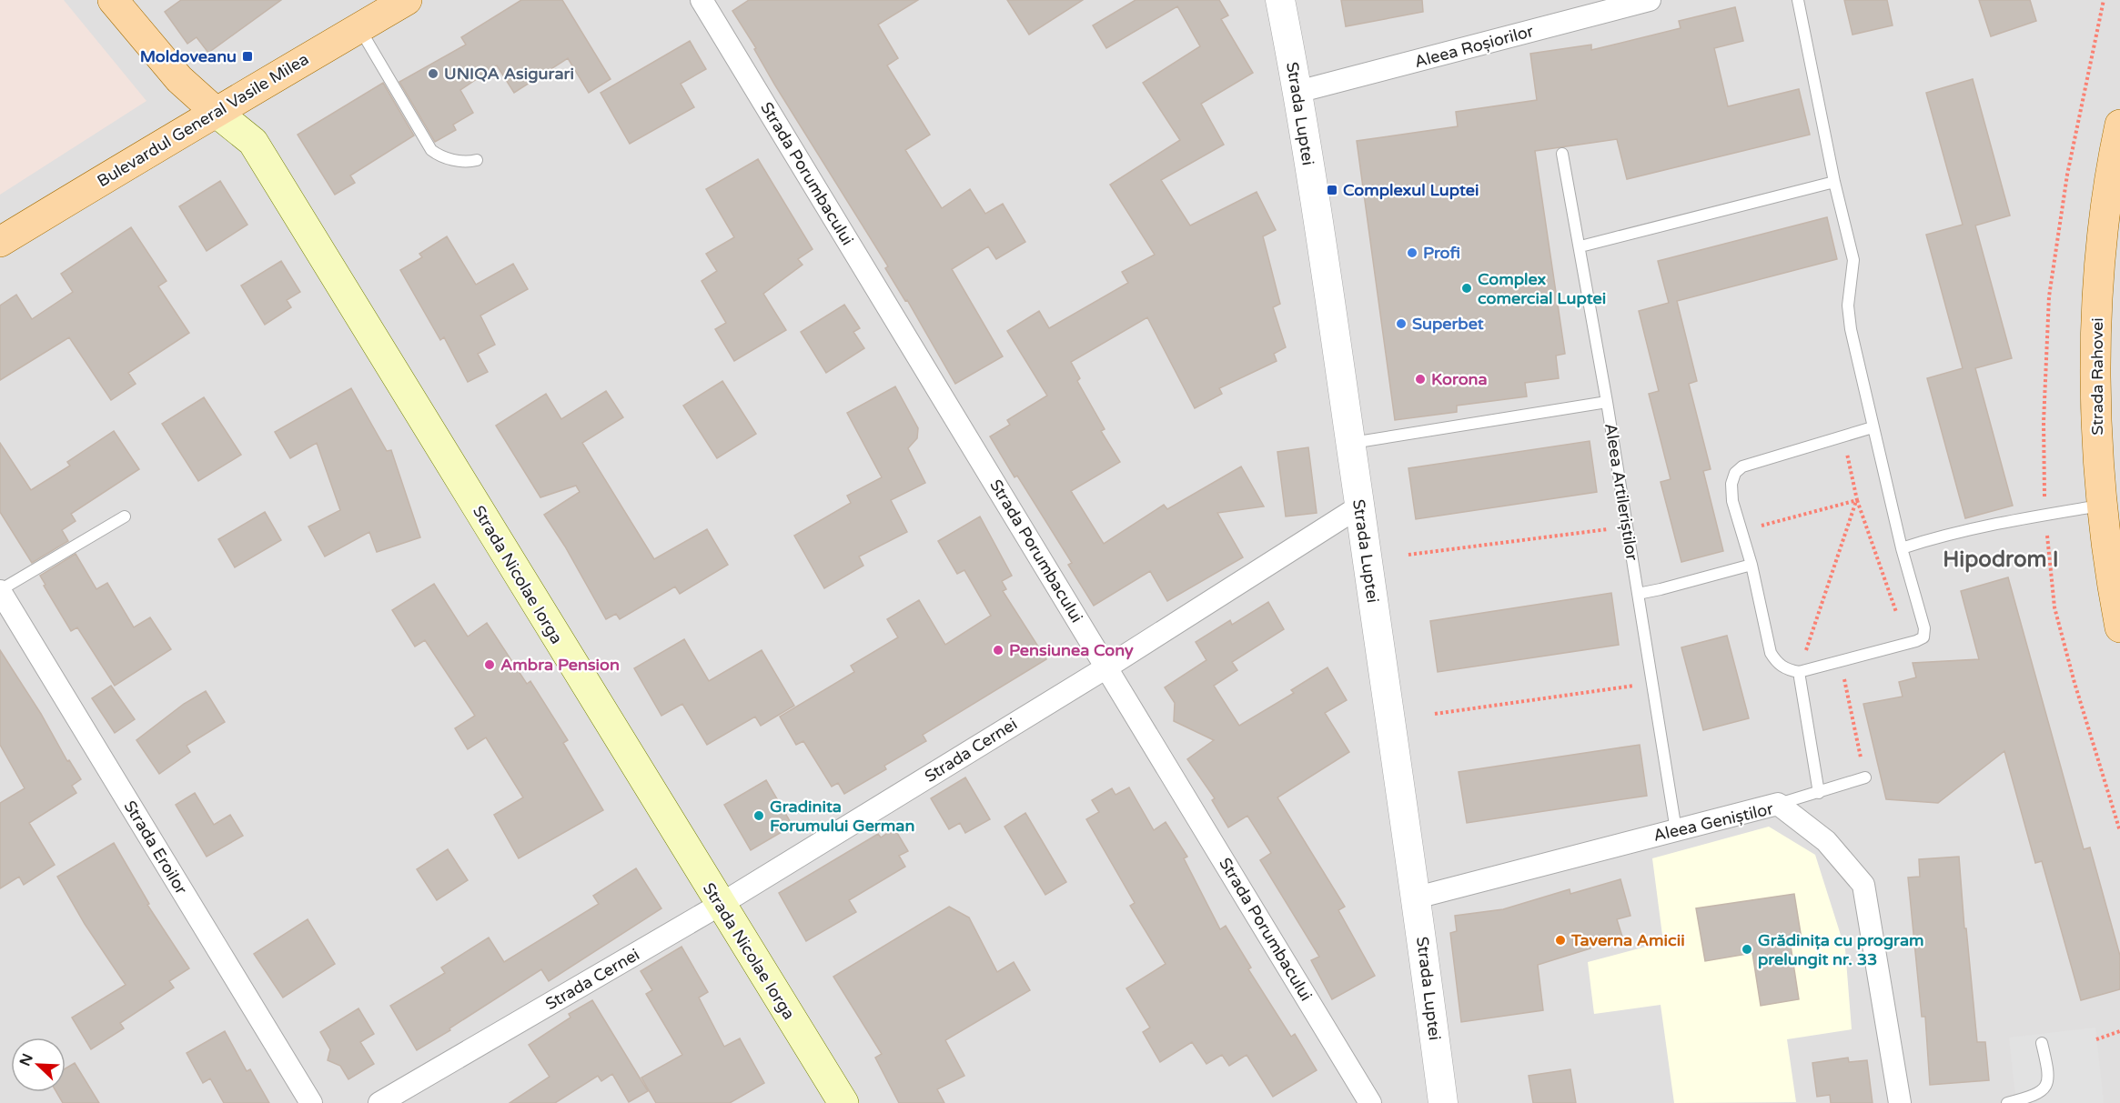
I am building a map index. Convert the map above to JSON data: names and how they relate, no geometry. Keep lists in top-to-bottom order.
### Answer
{
  "streets": {
    "main road": ["Bulevardul General Vasile Milea", "Strada Rahovei", "Strada Nicolae Iorga"],
    "street": [
      "Aleea Roșiorilor",
      "Strada Luptei",
      "Strada Porumbacului",
      "Strada Cernei",
      "Aleea Geniștilor",
      "Strada Eroilor"
    ],
    "lane": ["Aleea Artileriștilor"]
  },
  "crossings": [
    ["Aleea Roșiorilor", "Strada Luptei"],
    ["Strada Luptei", "Strada Cernei"],
    ["Strada Luptei", "Aleea Geniștilor"],
    ["Bulevardul General Vasile Milea", "Strada Nicolae Iorga"],
    ["Strada Porumbacului", "Strada Cernei"],
    ["Aleea Artileriștilor", "Aleea Geniștilor"],
    ["Strada Nicolae Iorga", "Strada Cernei"]
  ],
  "districts": ["Hipodrom I"],
  "places": {
    "transit": ["Moldoveanu", "Complexul Luptei"],
    "other": [
      "UNIQA Asigurari",
      "Profi",
      "Complex comercial Luptei",
      "Superbet",
      "Korona",
      "Pensiunea Cony",
      "Ambra Pension",
      "Gradinita Forumului German",
      "Taverna Amicii",
      "Grădinița cu program prelungit nr. 33"
    ]
  },
  "north": "top left"
}
